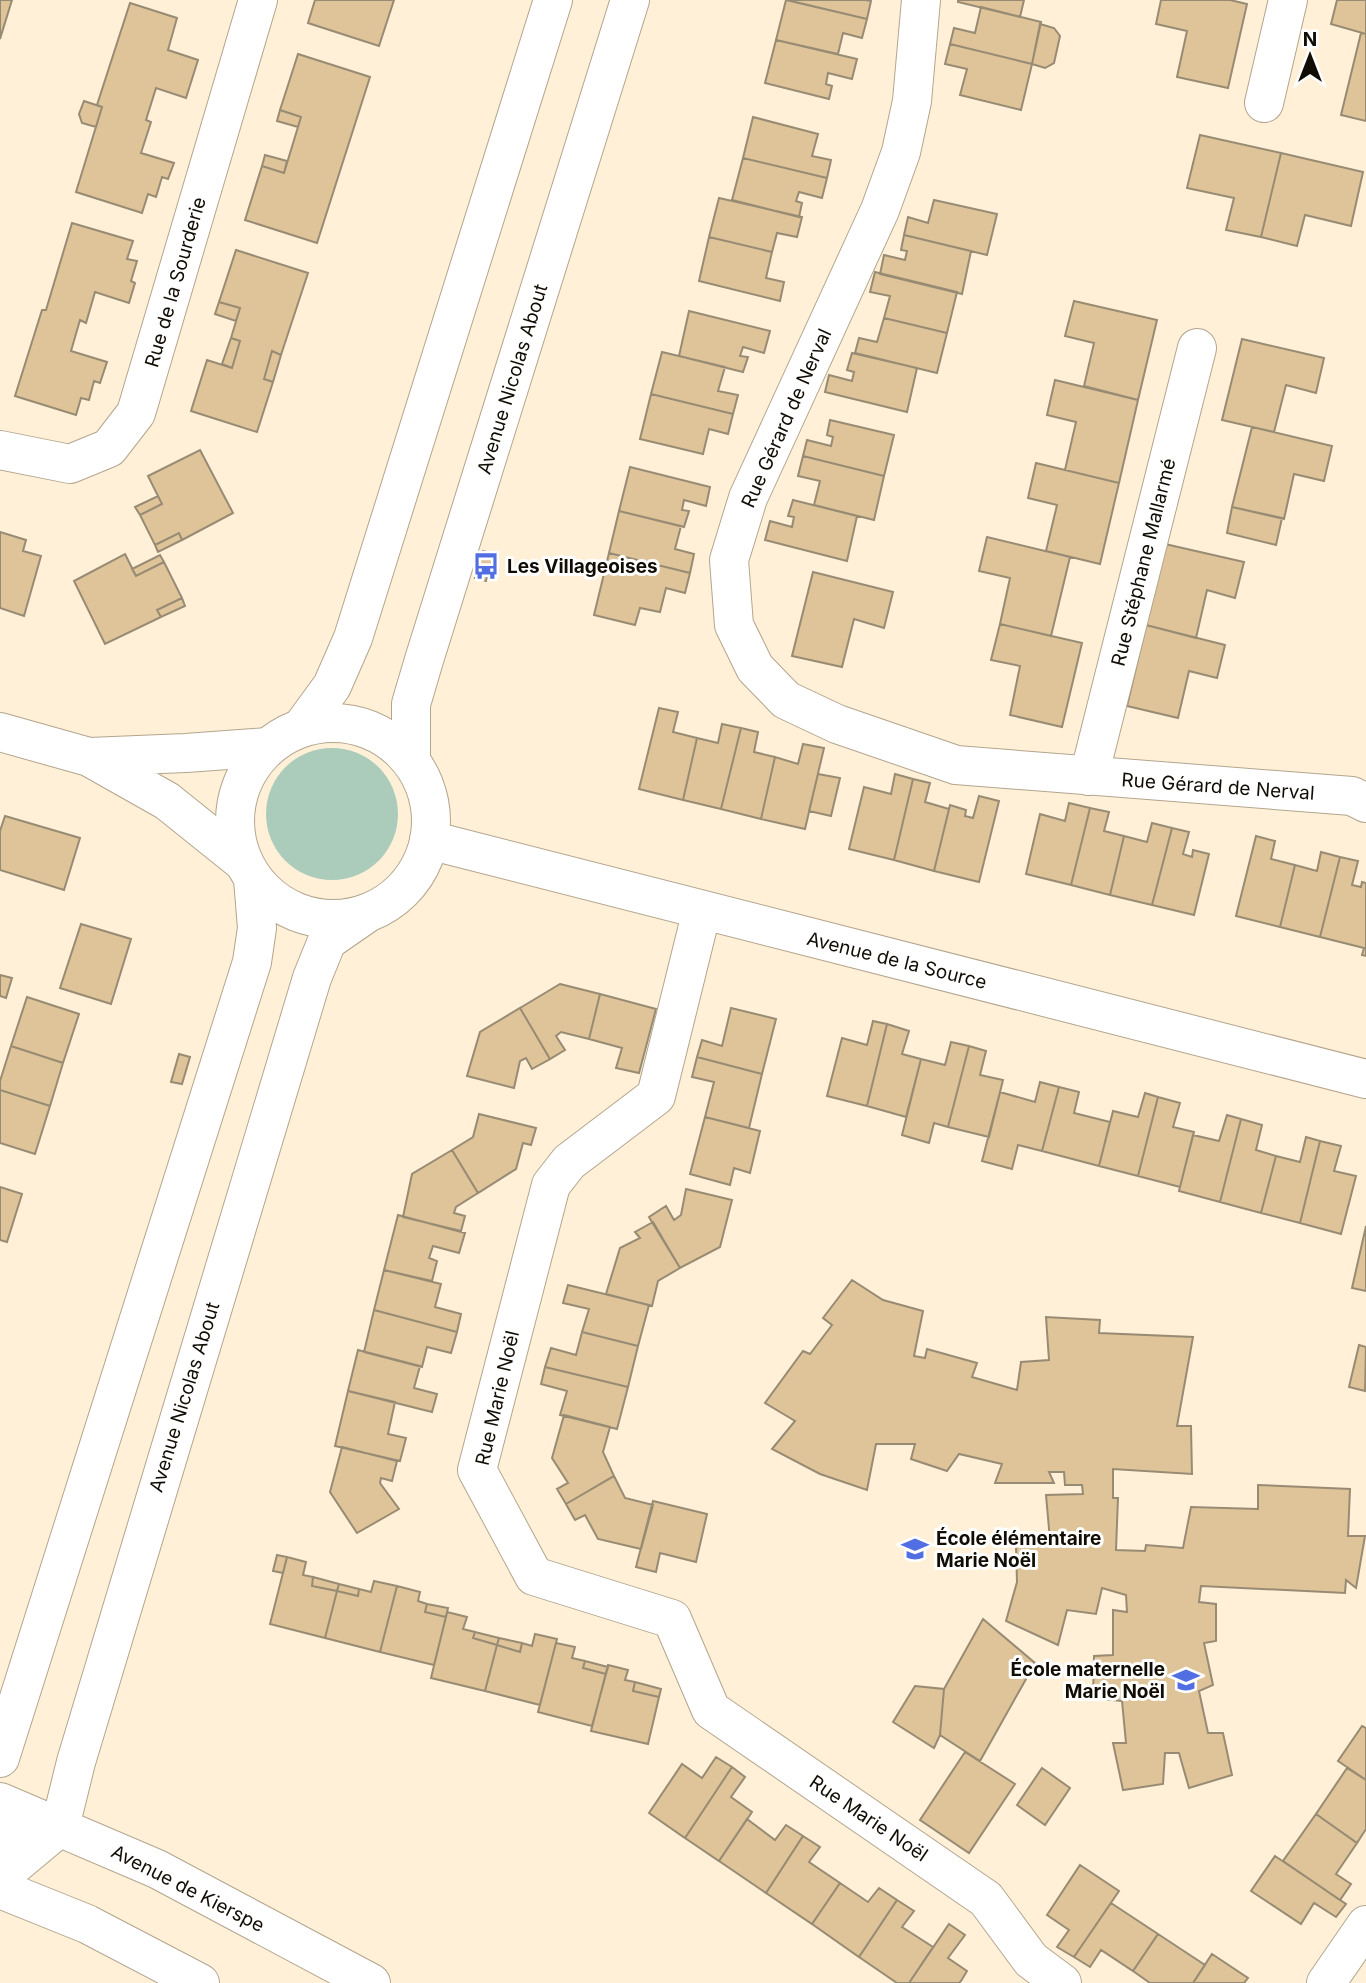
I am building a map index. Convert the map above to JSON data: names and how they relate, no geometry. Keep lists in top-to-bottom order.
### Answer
{
  "streets": {
    "street": [
      "Rue de la Sourderie",
      "Avenue Nicolas About",
      "Rue Gérard de Nerval",
      "Rue Stéphane Mallarmé",
      "Avenue de la Source",
      "Rue Marie Noël",
      "Avenue de Kierspe"
    ]
  },
  "crossings": [
    ["Avenue Nicolas About", "Avenue de la Source"],
    ["Avenue Nicolas About", "Avenue de Kierspe"],
    ["Rue Gérard de Nerval", "Rue Stéphane Mallarmé"],
    ["Avenue de la Source", "Rue Marie Noël"]
  ],
  "places": {
    "bus stop": ["Les Villageoises"],
    "school or university": ["École élémentaire Marie Noël", "École maternelle Marie Noël"]
  },
  "north": "top"
}
